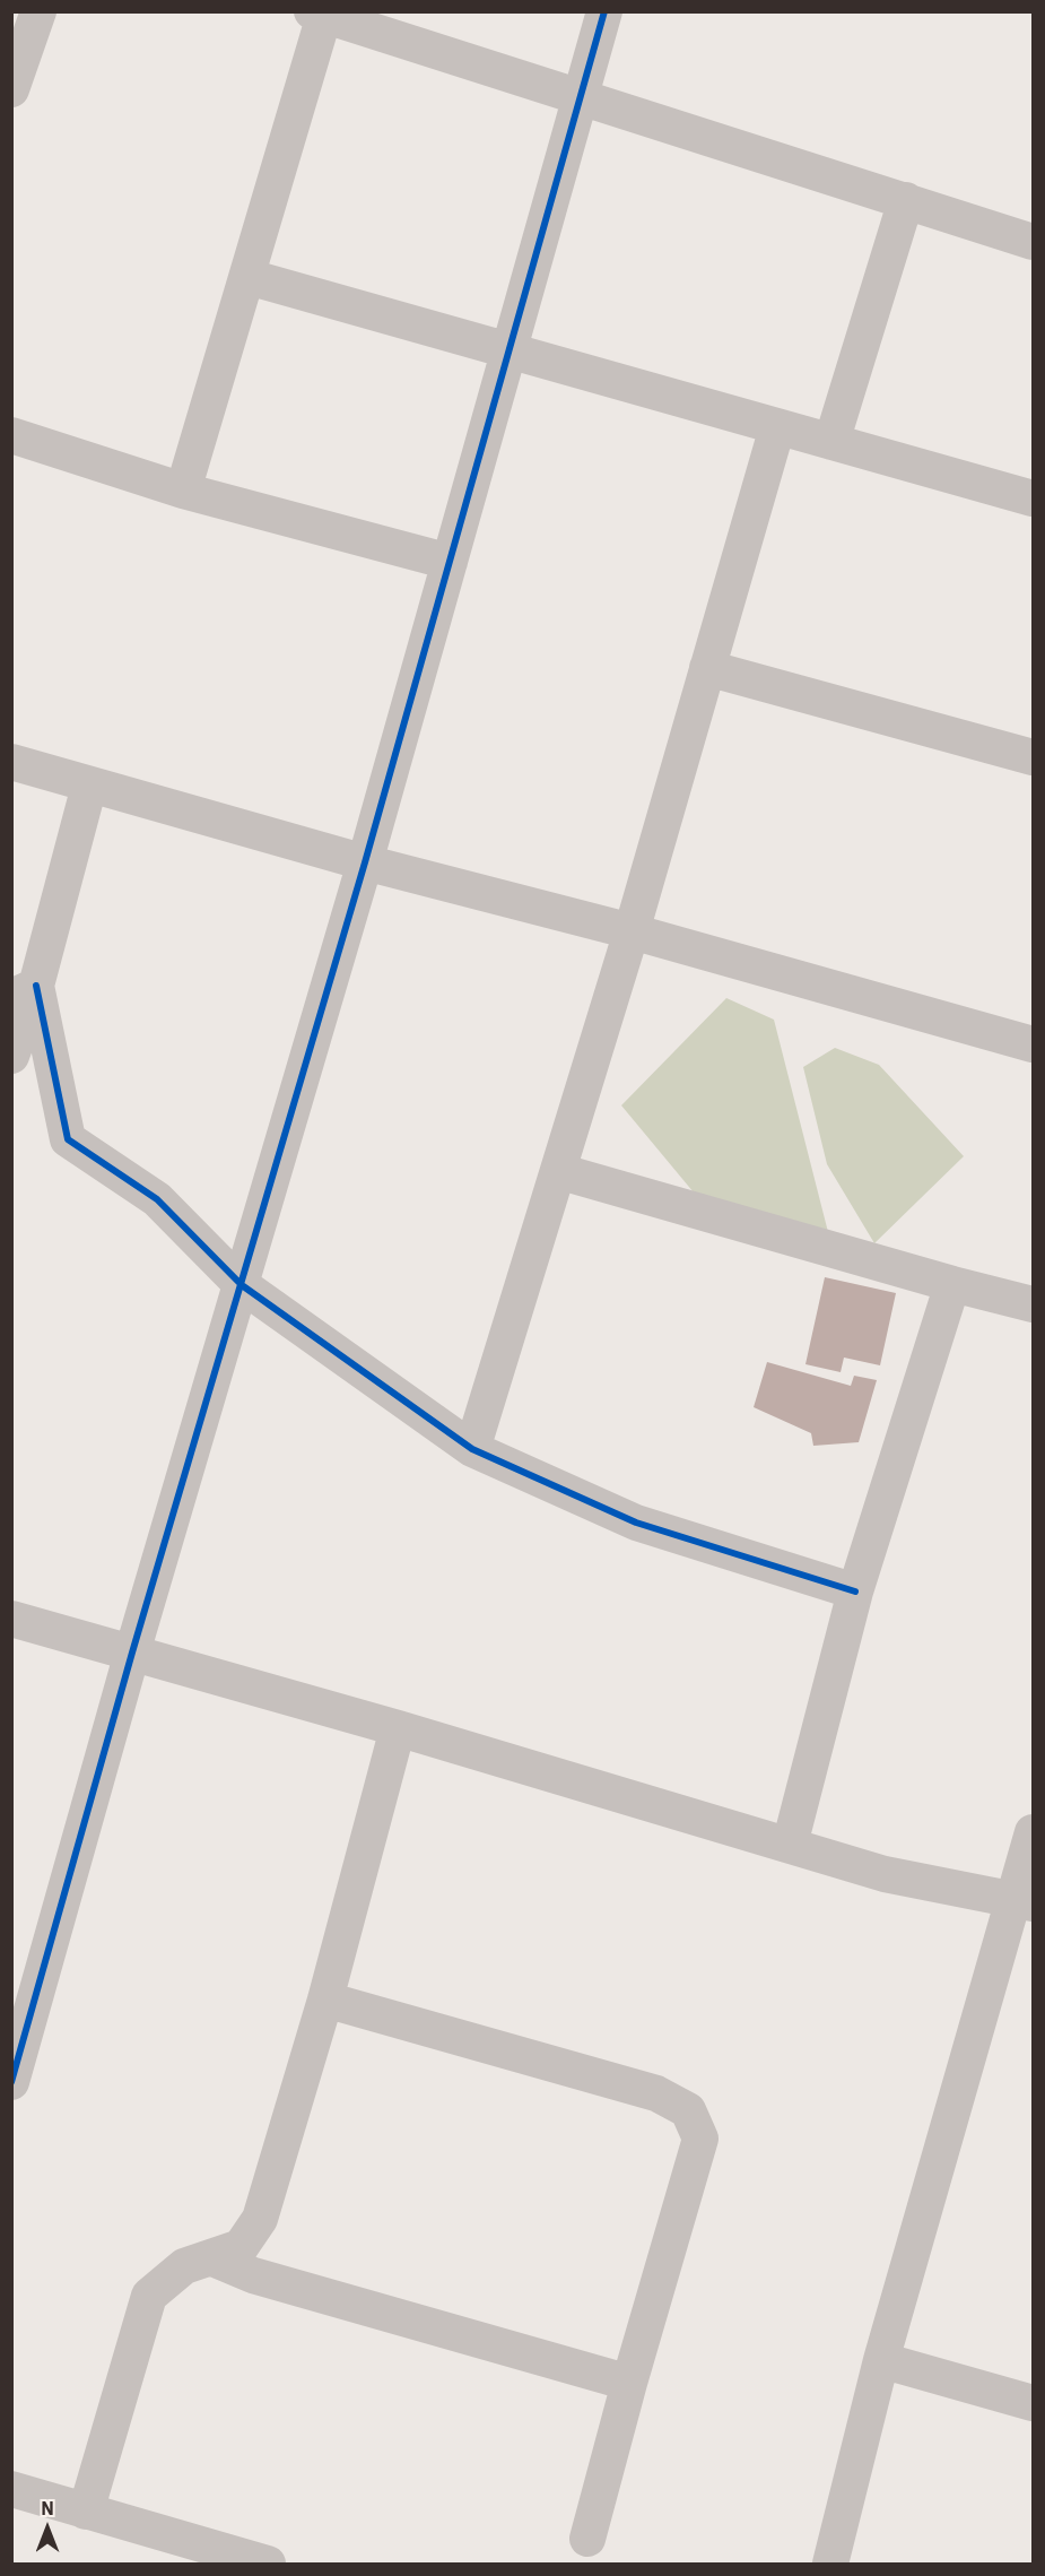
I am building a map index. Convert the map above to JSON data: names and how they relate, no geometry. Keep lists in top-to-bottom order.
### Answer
{
  "north": "top"
}
